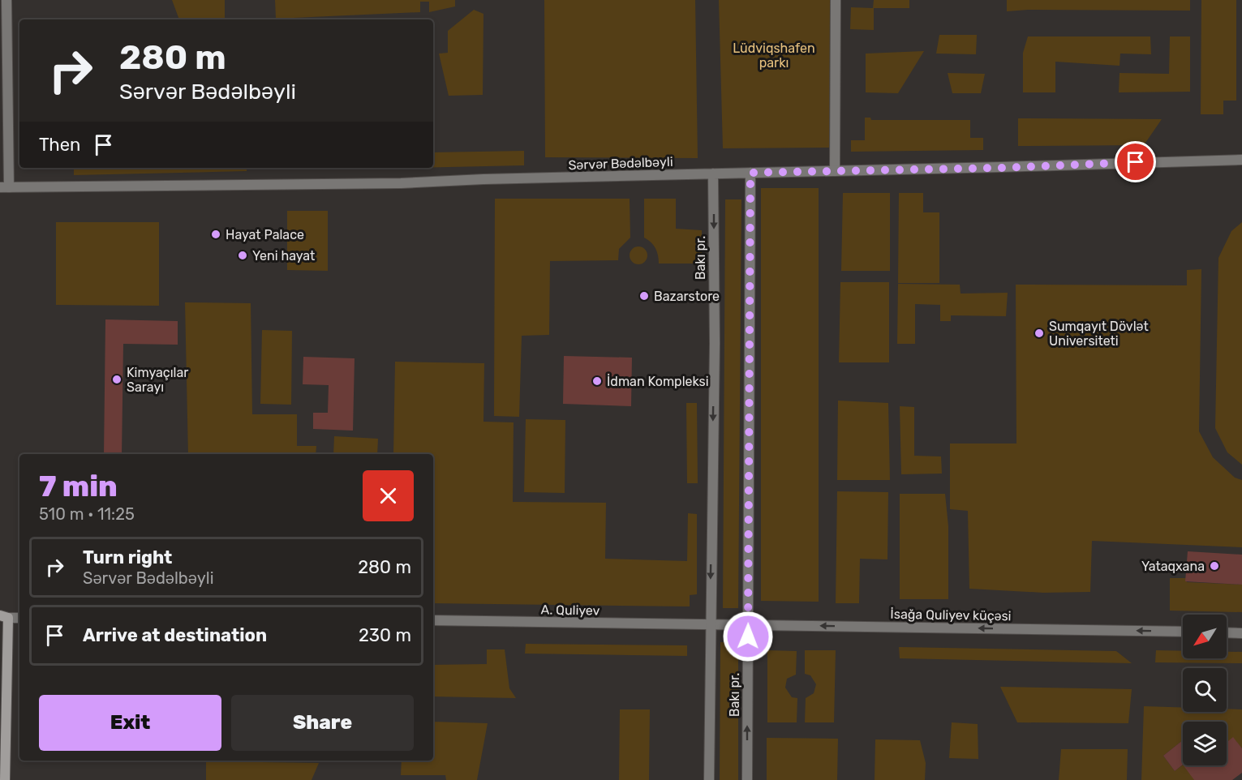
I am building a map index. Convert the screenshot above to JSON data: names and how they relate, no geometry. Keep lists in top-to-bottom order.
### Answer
{
  "streets": {
    "street": [
      "Sərvər Bədəlbəyli",
      "Bakı pr.",
      "A. Quliyev",
      "İsağa Quliyev küçəsi"
    ]
  },
  "crossings": [
    ["Sərvər Bədəlbəyli", "Bakı pr."],
    ["Bakı pr.", "A. Quliyev"],
    ["Bakı pr.", "İsağa Quliyev küçəsi"],
    ["A. Quliyev", "İsağa Quliyev küçəsi"]
  ],
  "one_way": ["İsağa Quliyev küçəsi"],
  "parks": ["Lüdviqshafen parkı"],
  "places": [
    "Hayat Palace",
    "Yeni hayat",
    "Bazarstore",
    "Sumqayıt Dövlət Universiteti",
    "Kimyaçılar Sarayı",
    "İdman Kompleksi",
    "Yataqxana"
  ],
  "north": "bottom left",
  "page": {
    "turn": ["280 m", "Sərvər Bədəlbəyli"],
    "then": "Then",
    "heading": ["7 min", "510 m · 11:25"],
    "list": [
      {
        "name": "Turn right",
        "note": "Sərvər Bədəlbəyli",
        "value": "280 m"
      },
      {
        "name": "Arrive at destination",
        "value": "230 m"
      }
    ],
    "buttons": ["Exit", "Share"]
  }
}
